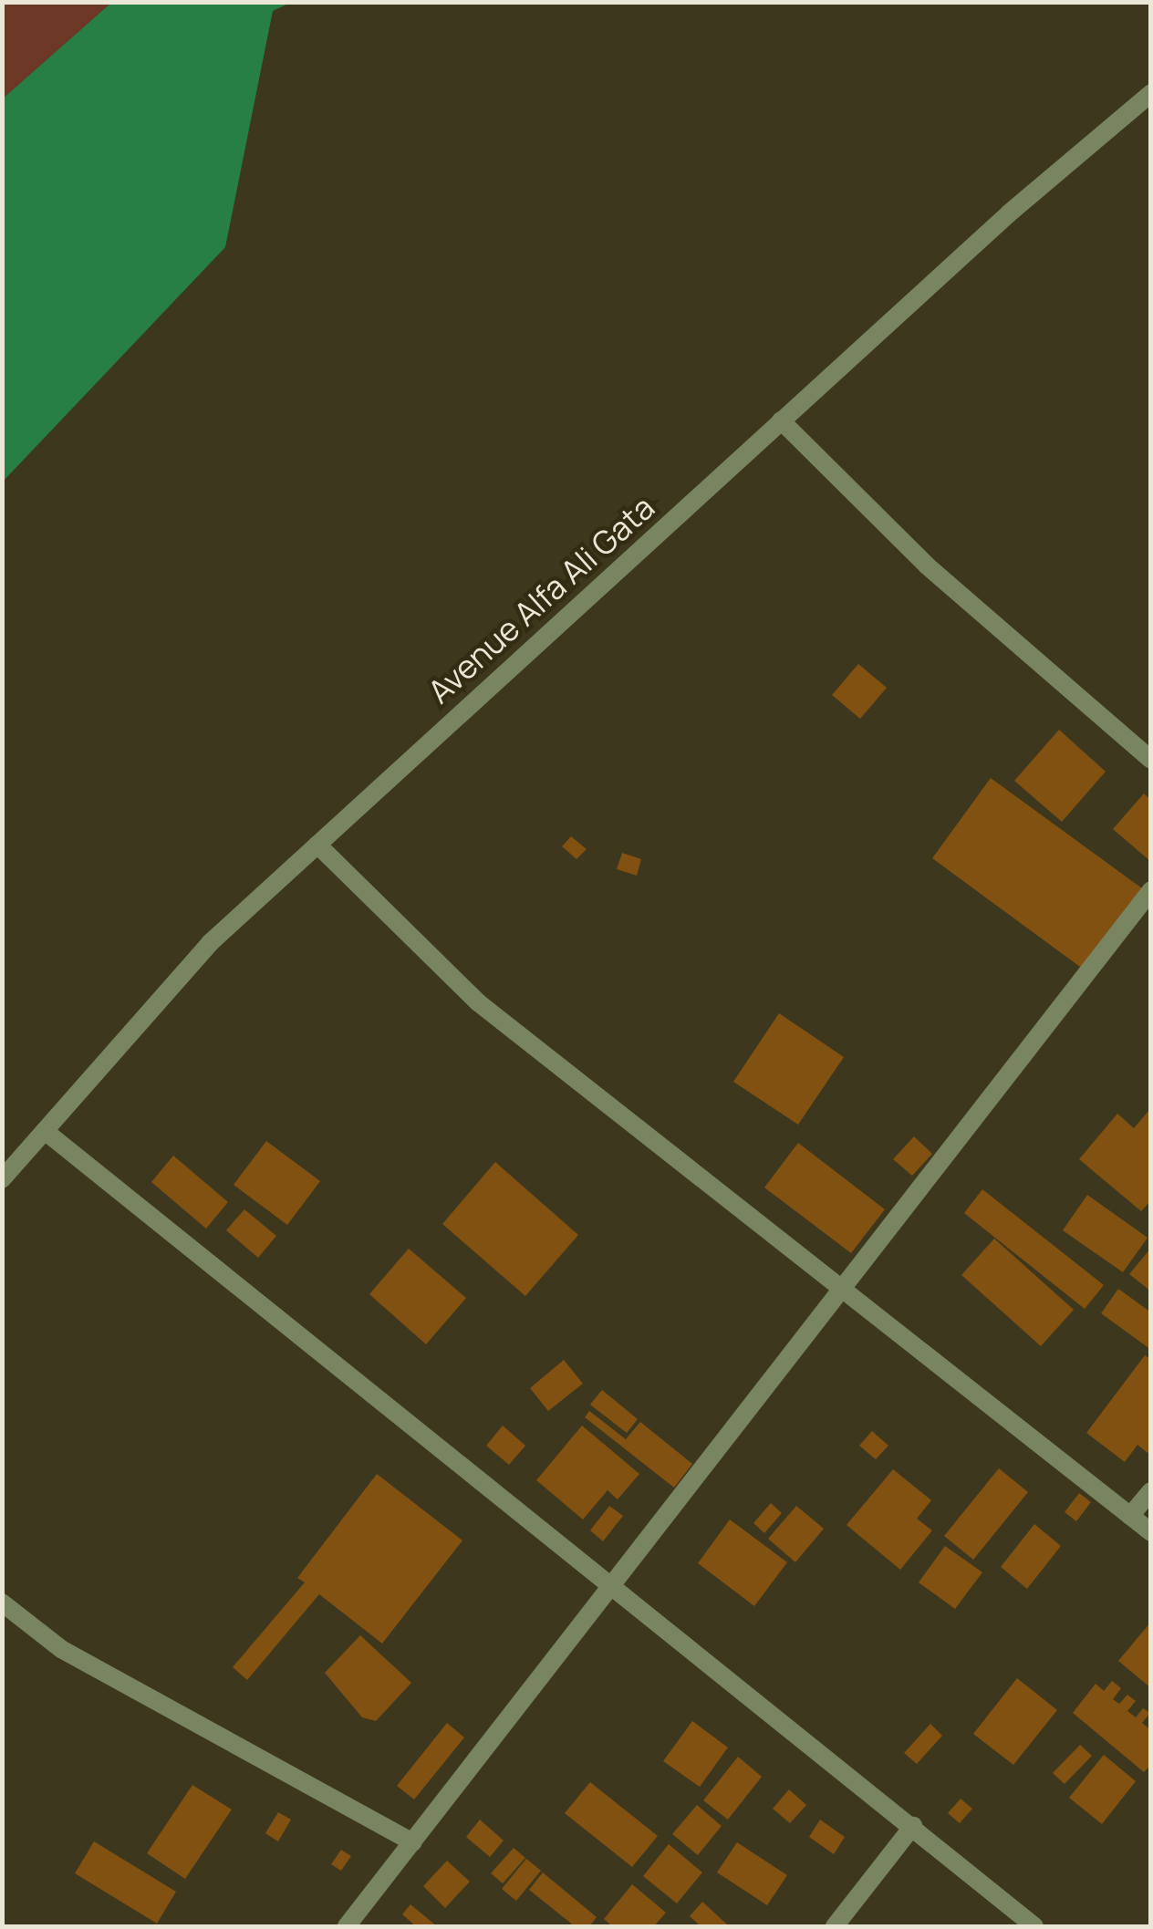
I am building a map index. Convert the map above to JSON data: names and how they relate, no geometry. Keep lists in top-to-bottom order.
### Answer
{
  "streets": {
    "street": ["Avenue Alfa Ali Gata"]
  }
}
